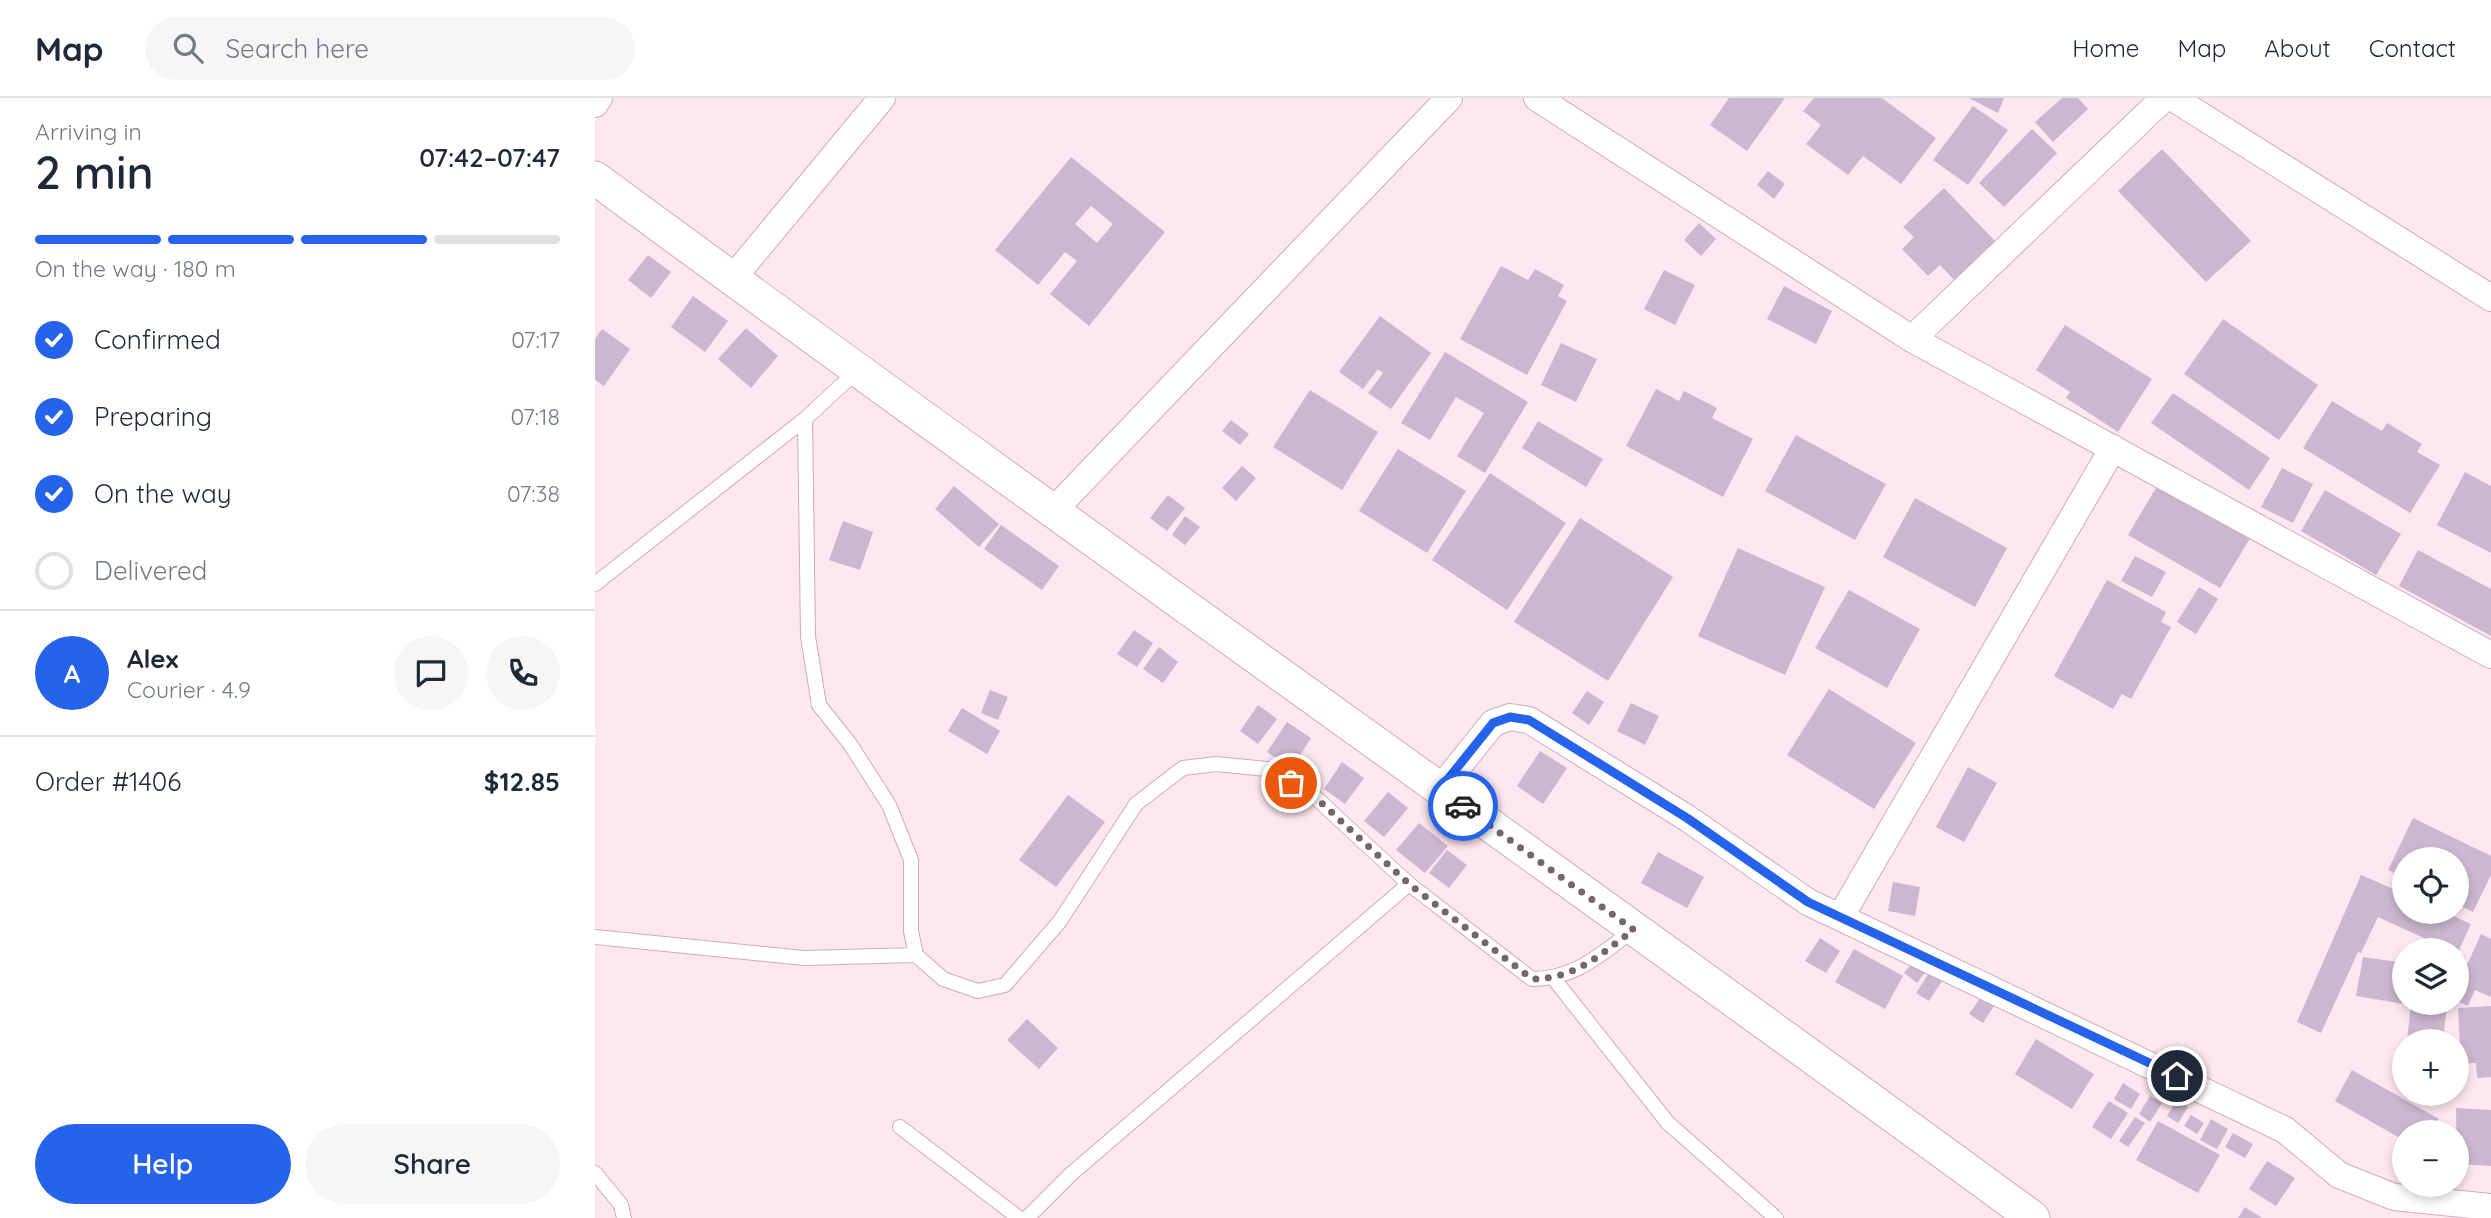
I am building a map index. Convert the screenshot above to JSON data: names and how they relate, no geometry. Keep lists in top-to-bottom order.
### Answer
{
  "page": {
    "header": "Map",
    "search": "Search here",
    "nav": [
      "Home",
      "Map",
      "About",
      "Contact"
    ],
    "heading": ["2 min", "Arriving in", "07:42–07:47"],
    "panel": [
      "Alex",
      "Courier · 4.9",
      "Order #1406",
      "$12.85"
    ],
    "bar": "On the way · 180 m",
    "list": [
      ["Confirmed", "07:17"],
      ["Preparing", "07:18"],
      ["On the way", "07:38"],
      "Delivered"
    ],
    "round": "A",
    "map_buttons": ["+", "−"],
    "buttons": ["Help", "Share"]
  }
}
